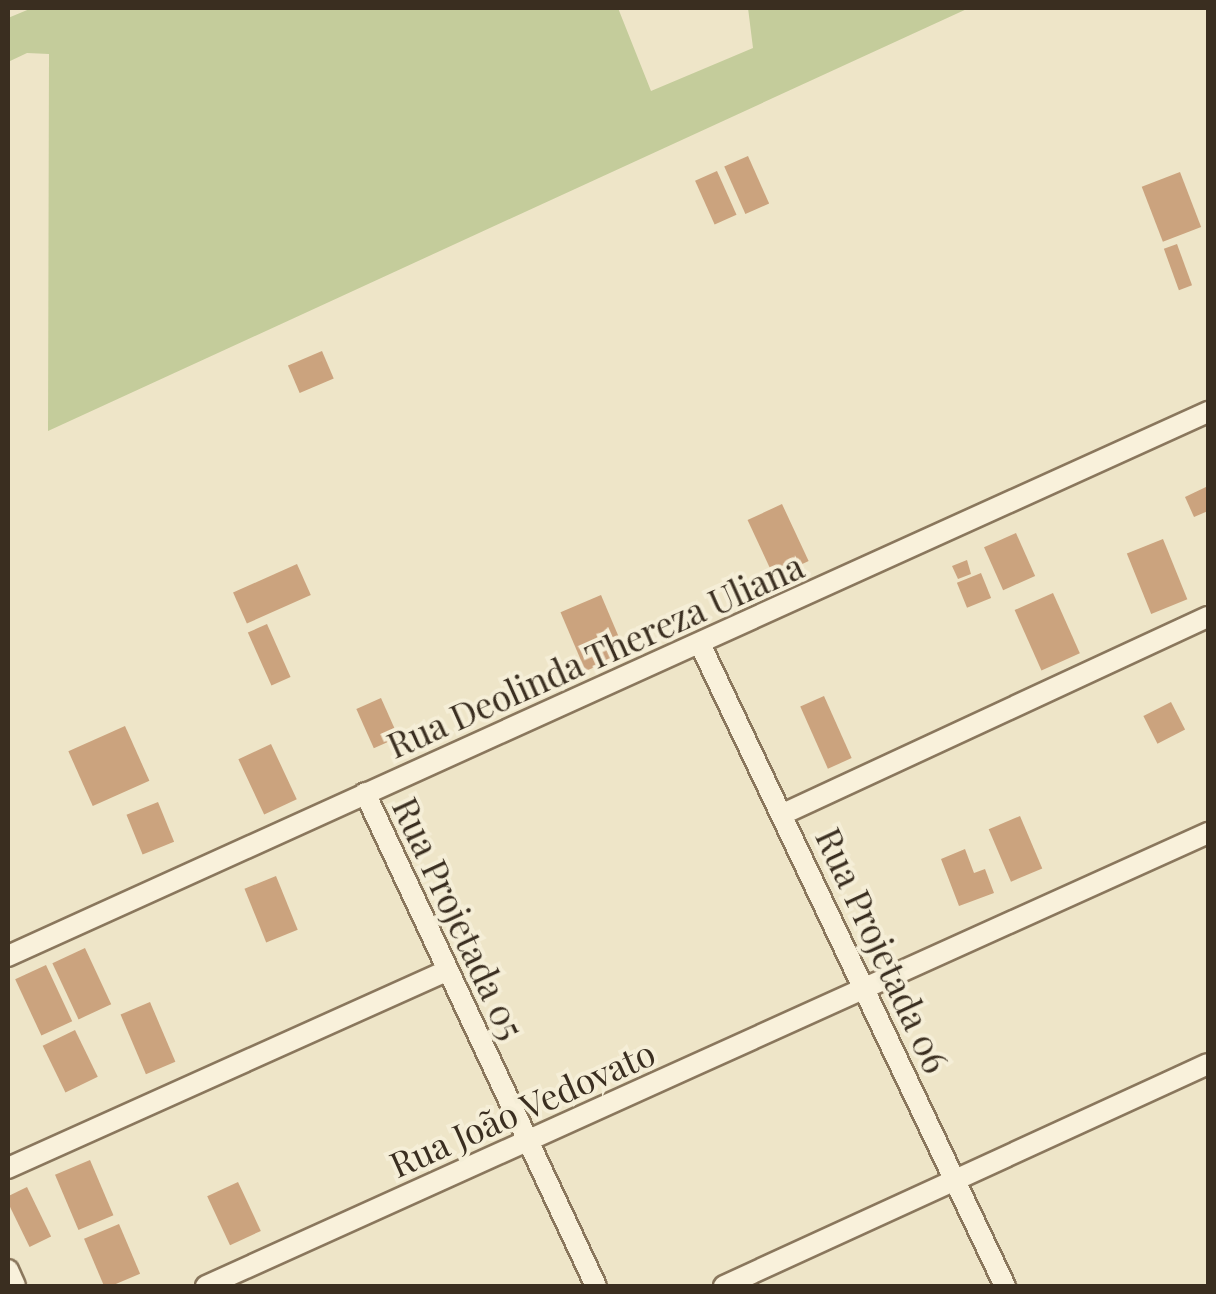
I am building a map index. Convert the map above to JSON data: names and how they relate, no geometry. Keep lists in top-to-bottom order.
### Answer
{
  "streets": {
    "street": [
      "Rua Deolinda Thereza Uliana",
      "Rua Projetada 05",
      "Rua Projetada 06",
      "Rua João Vedovato"
    ]
  },
  "crossings": [
    ["Rua Deolinda Thereza Uliana", "Rua Projetada 05"],
    ["Rua Deolinda Thereza Uliana", "Rua Projetada 06"],
    ["Rua Projetada 05", "Rua João Vedovato"],
    ["Rua Projetada 06", "Rua João Vedovato"]
  ]
}
